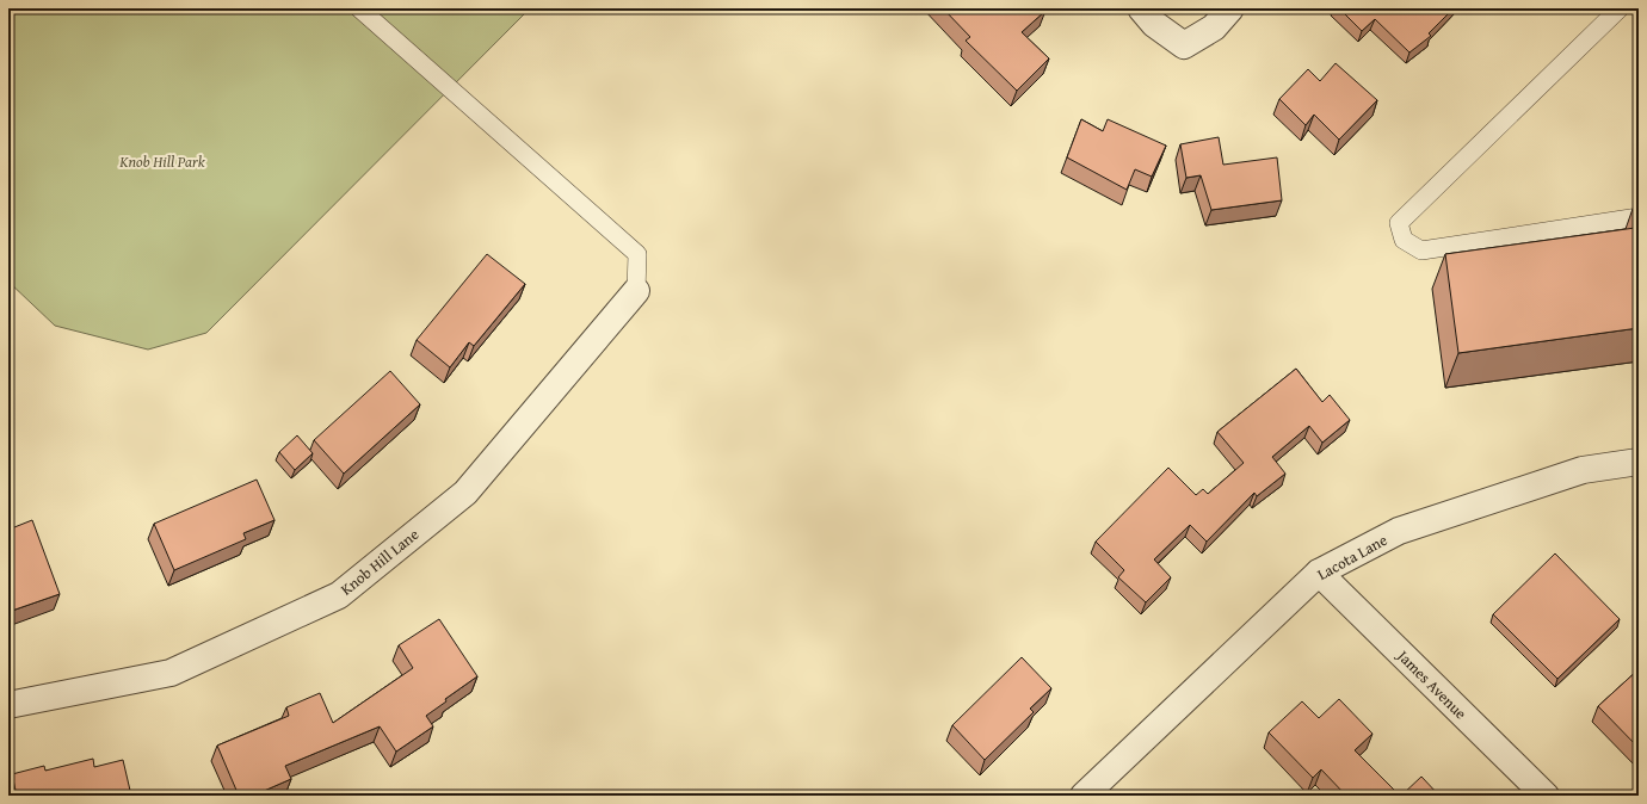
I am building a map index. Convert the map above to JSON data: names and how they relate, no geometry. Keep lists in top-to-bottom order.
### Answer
{
  "streets": {
    "street": ["Lacota Lane", "Knob Hill Lane", "James Avenue"]
  },
  "crossings": [
    ["Lacota Lane", "James Avenue"]
  ],
  "parks": ["Knob Hill Park"]
}
